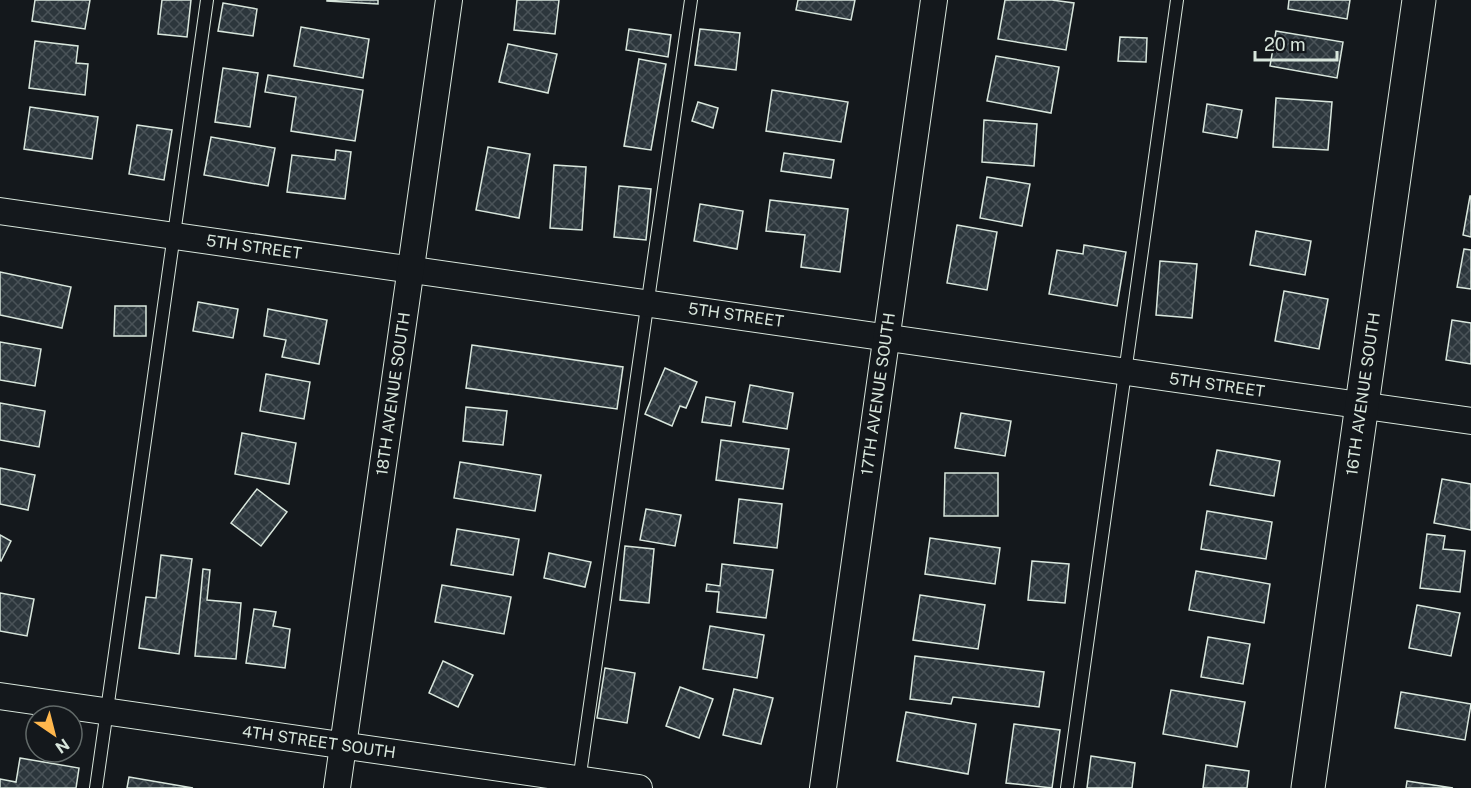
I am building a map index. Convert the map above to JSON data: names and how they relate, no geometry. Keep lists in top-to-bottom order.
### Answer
{
  "streets": {
    "street": [
      "5TH STREET",
      "18TH AVENUE SOUTH",
      "17TH AVENUE SOUTH",
      "16TH AVENUE SOUTH",
      "4TH STREET SOUTH"
    ]
  },
  "crossings": [
    ["5TH STREET", "18TH AVENUE SOUTH"],
    ["5TH STREET", "17TH AVENUE SOUTH"],
    ["5TH STREET", "16TH AVENUE SOUTH"],
    ["18TH AVENUE SOUTH", "4TH STREET SOUTH"]
  ],
  "scale_bar": "20 m",
  "north": "bottom right"
}
